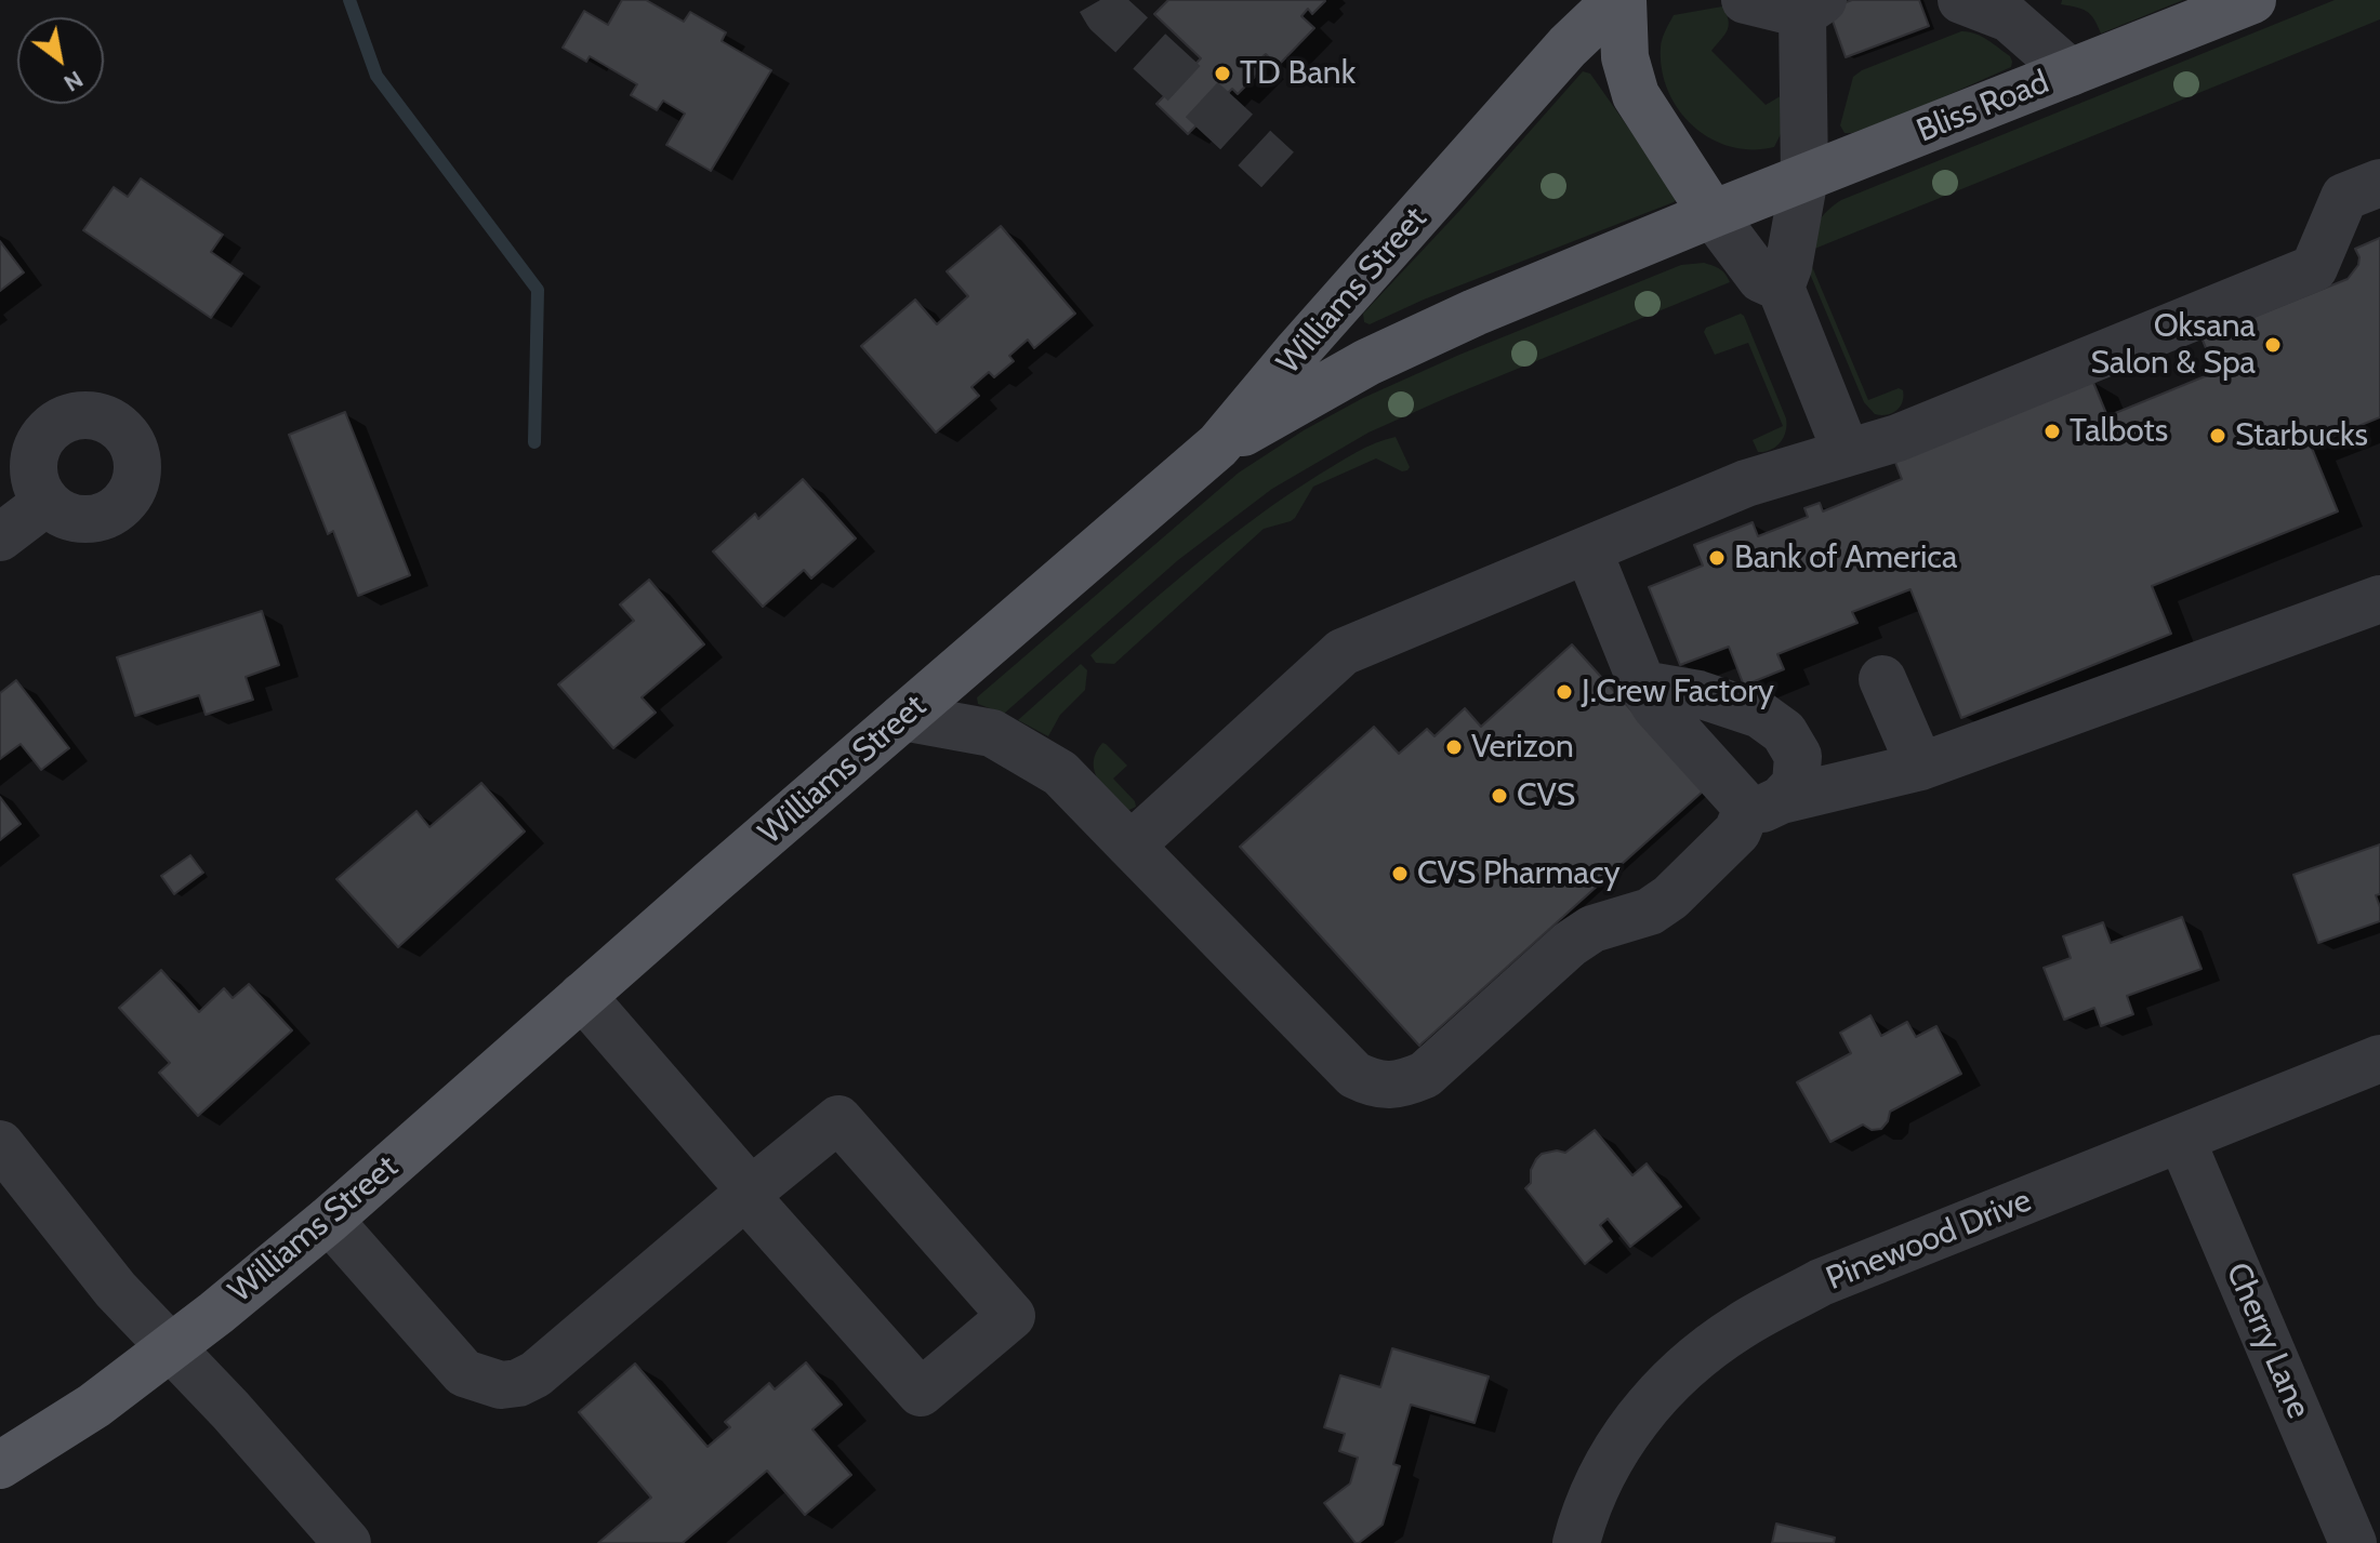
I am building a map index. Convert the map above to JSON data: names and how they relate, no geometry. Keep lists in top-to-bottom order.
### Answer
{
  "streets": {
    "main road": ["Bliss Road", "Williams Street"],
    "street": ["Pinewood Drive", "Cherry Lane"]
  },
  "crossings": [
    ["Bliss Road", "Williams Street"],
    ["Pinewood Drive", "Cherry Lane"]
  ],
  "places": [
    "TD Bank",
    "Oksana Salon & Spa",
    "Talbots",
    "Starbucks",
    "Bank of America",
    "J.Crew Factory",
    "Verizon",
    "CVS",
    "CVS Pharmacy"
  ],
  "north": "bottom right"
}
